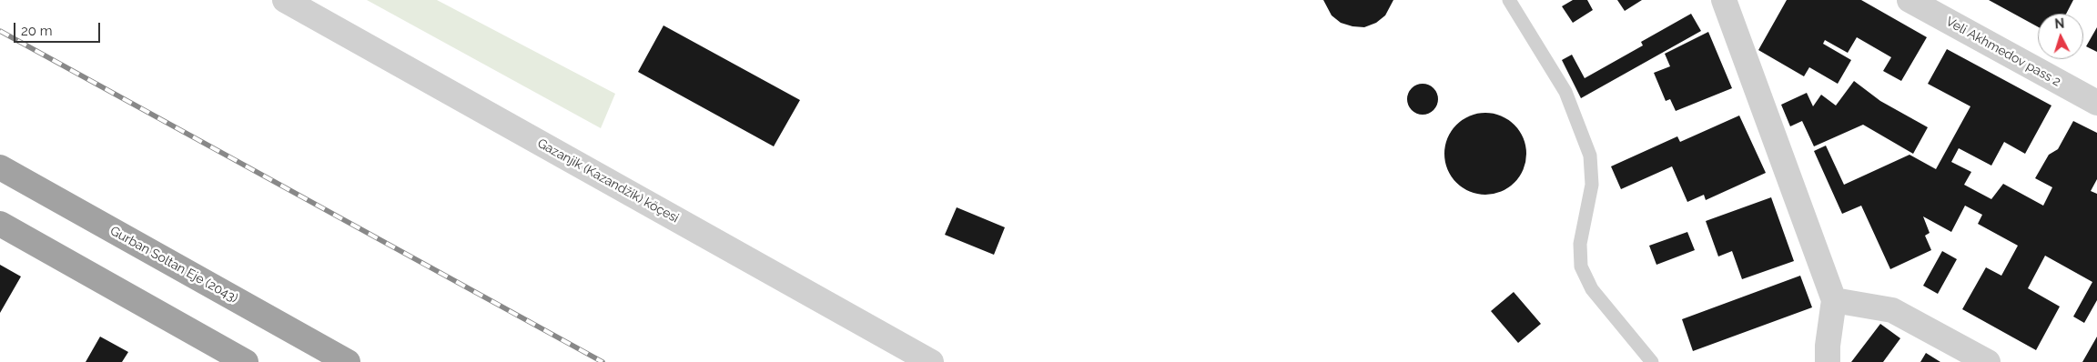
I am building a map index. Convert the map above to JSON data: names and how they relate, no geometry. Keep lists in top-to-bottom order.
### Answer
{
  "streets": {
    "highway": ["Gurban Soltan Eje (2043)"],
    "street": ["Veli Akhmedov pass 2", "Gazanjik (Kazandžik) köçesi"]
  },
  "scale_bar": "20 m",
  "north": "top"
}
